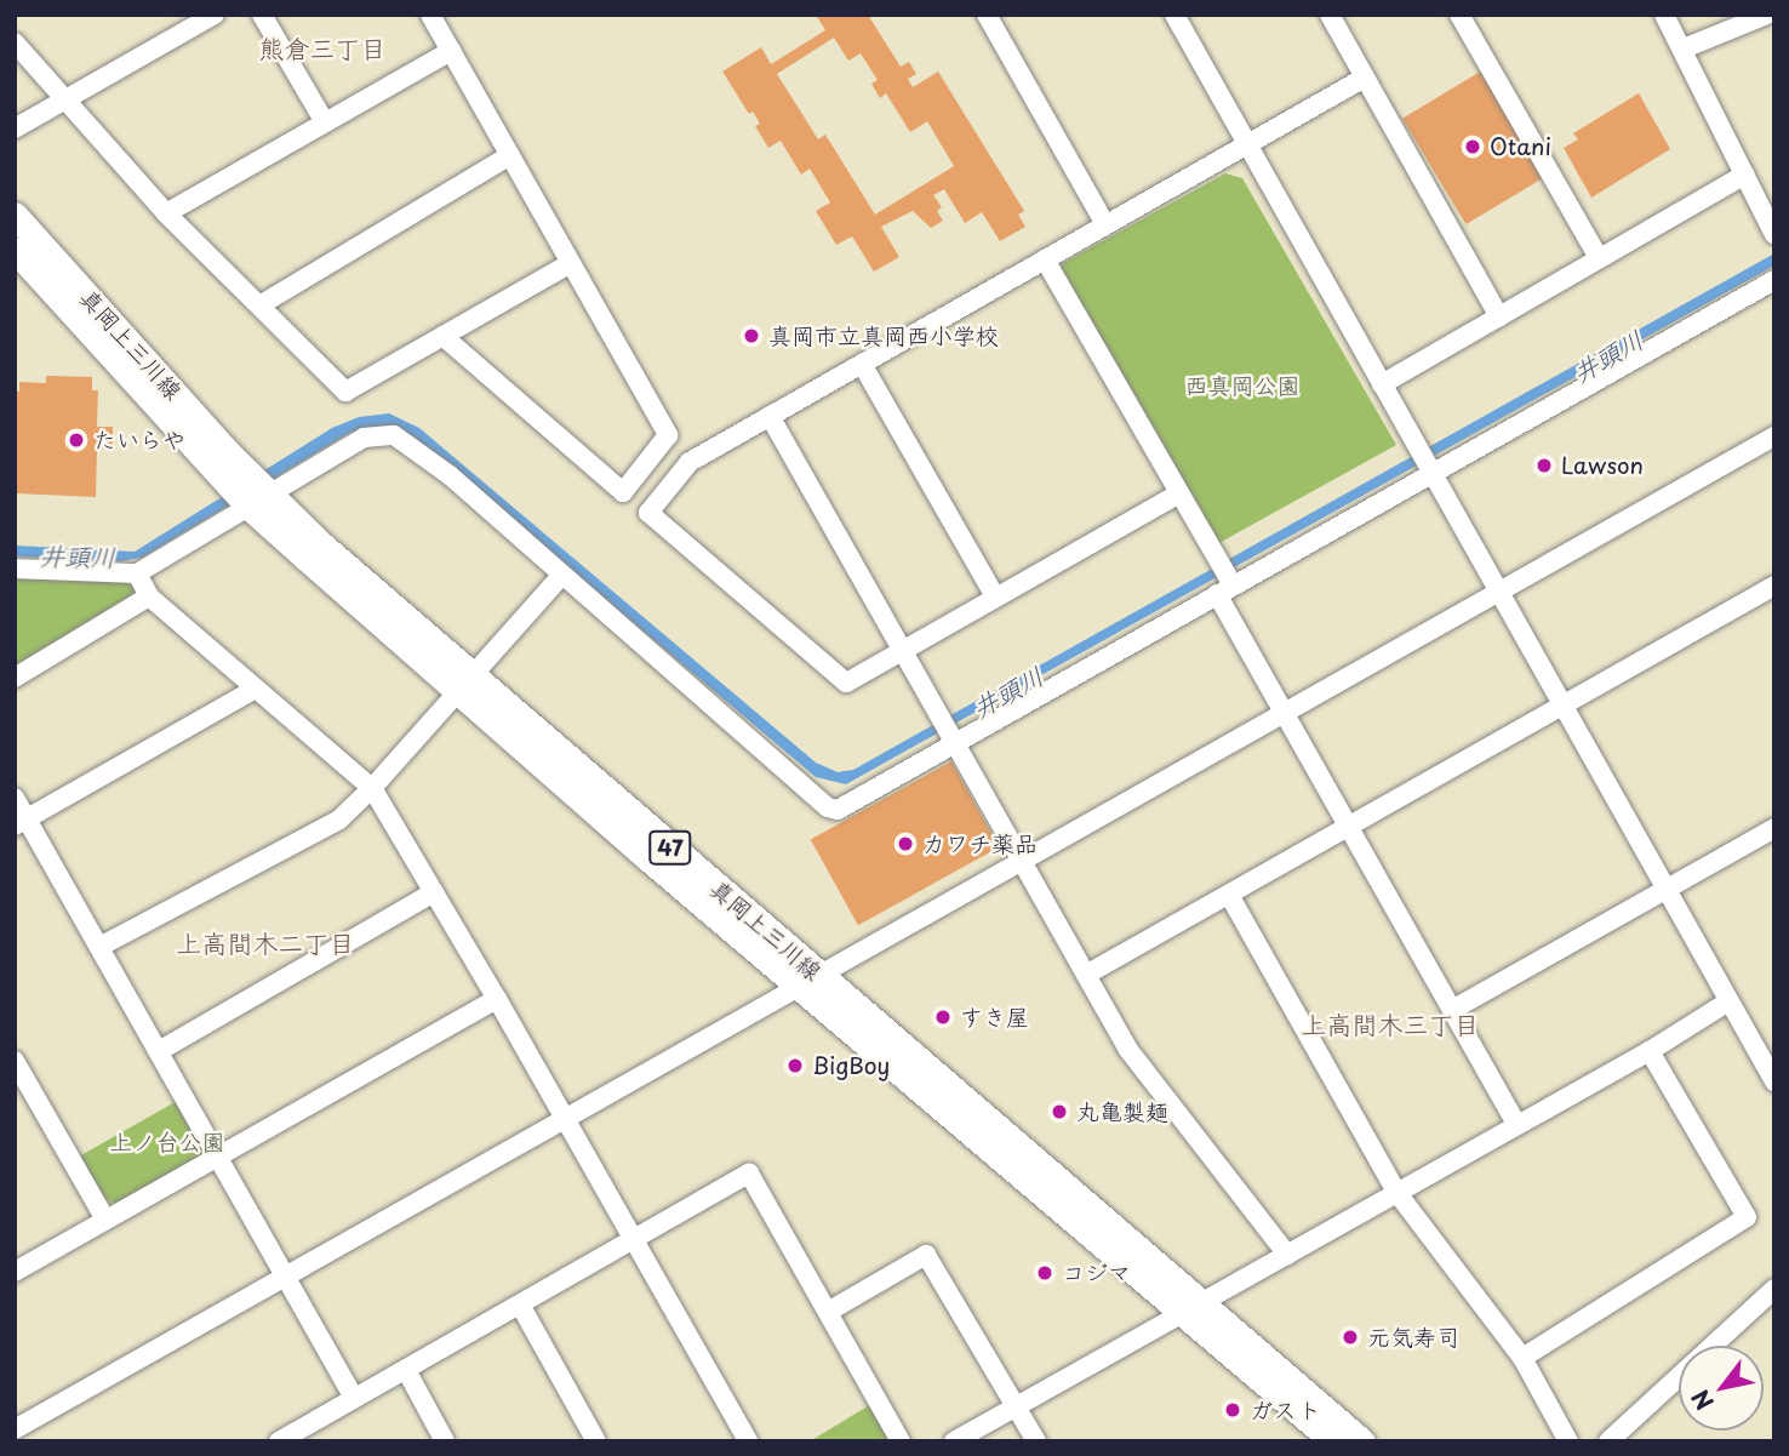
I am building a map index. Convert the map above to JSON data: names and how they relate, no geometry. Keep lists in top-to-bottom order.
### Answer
{
  "streets": {
    "main road": ["真岡上三川線", "47"]
  },
  "districts": ["熊倉三丁目", "上高間木二丁目", "上高間木三丁目"],
  "water": ["井頭川"],
  "parks": ["西真岡公園", "上ノ台公園"],
  "places": [
    "Otani",
    "真岡市立真岡西小学校",
    "たいらや",
    "Lawson",
    "カワチ薬品",
    "すき屋",
    "BigBoy",
    "丸亀製麺",
    "コジマ",
    "元気寿司",
    "ガスト"
  ],
  "north": "bottom left"
}
